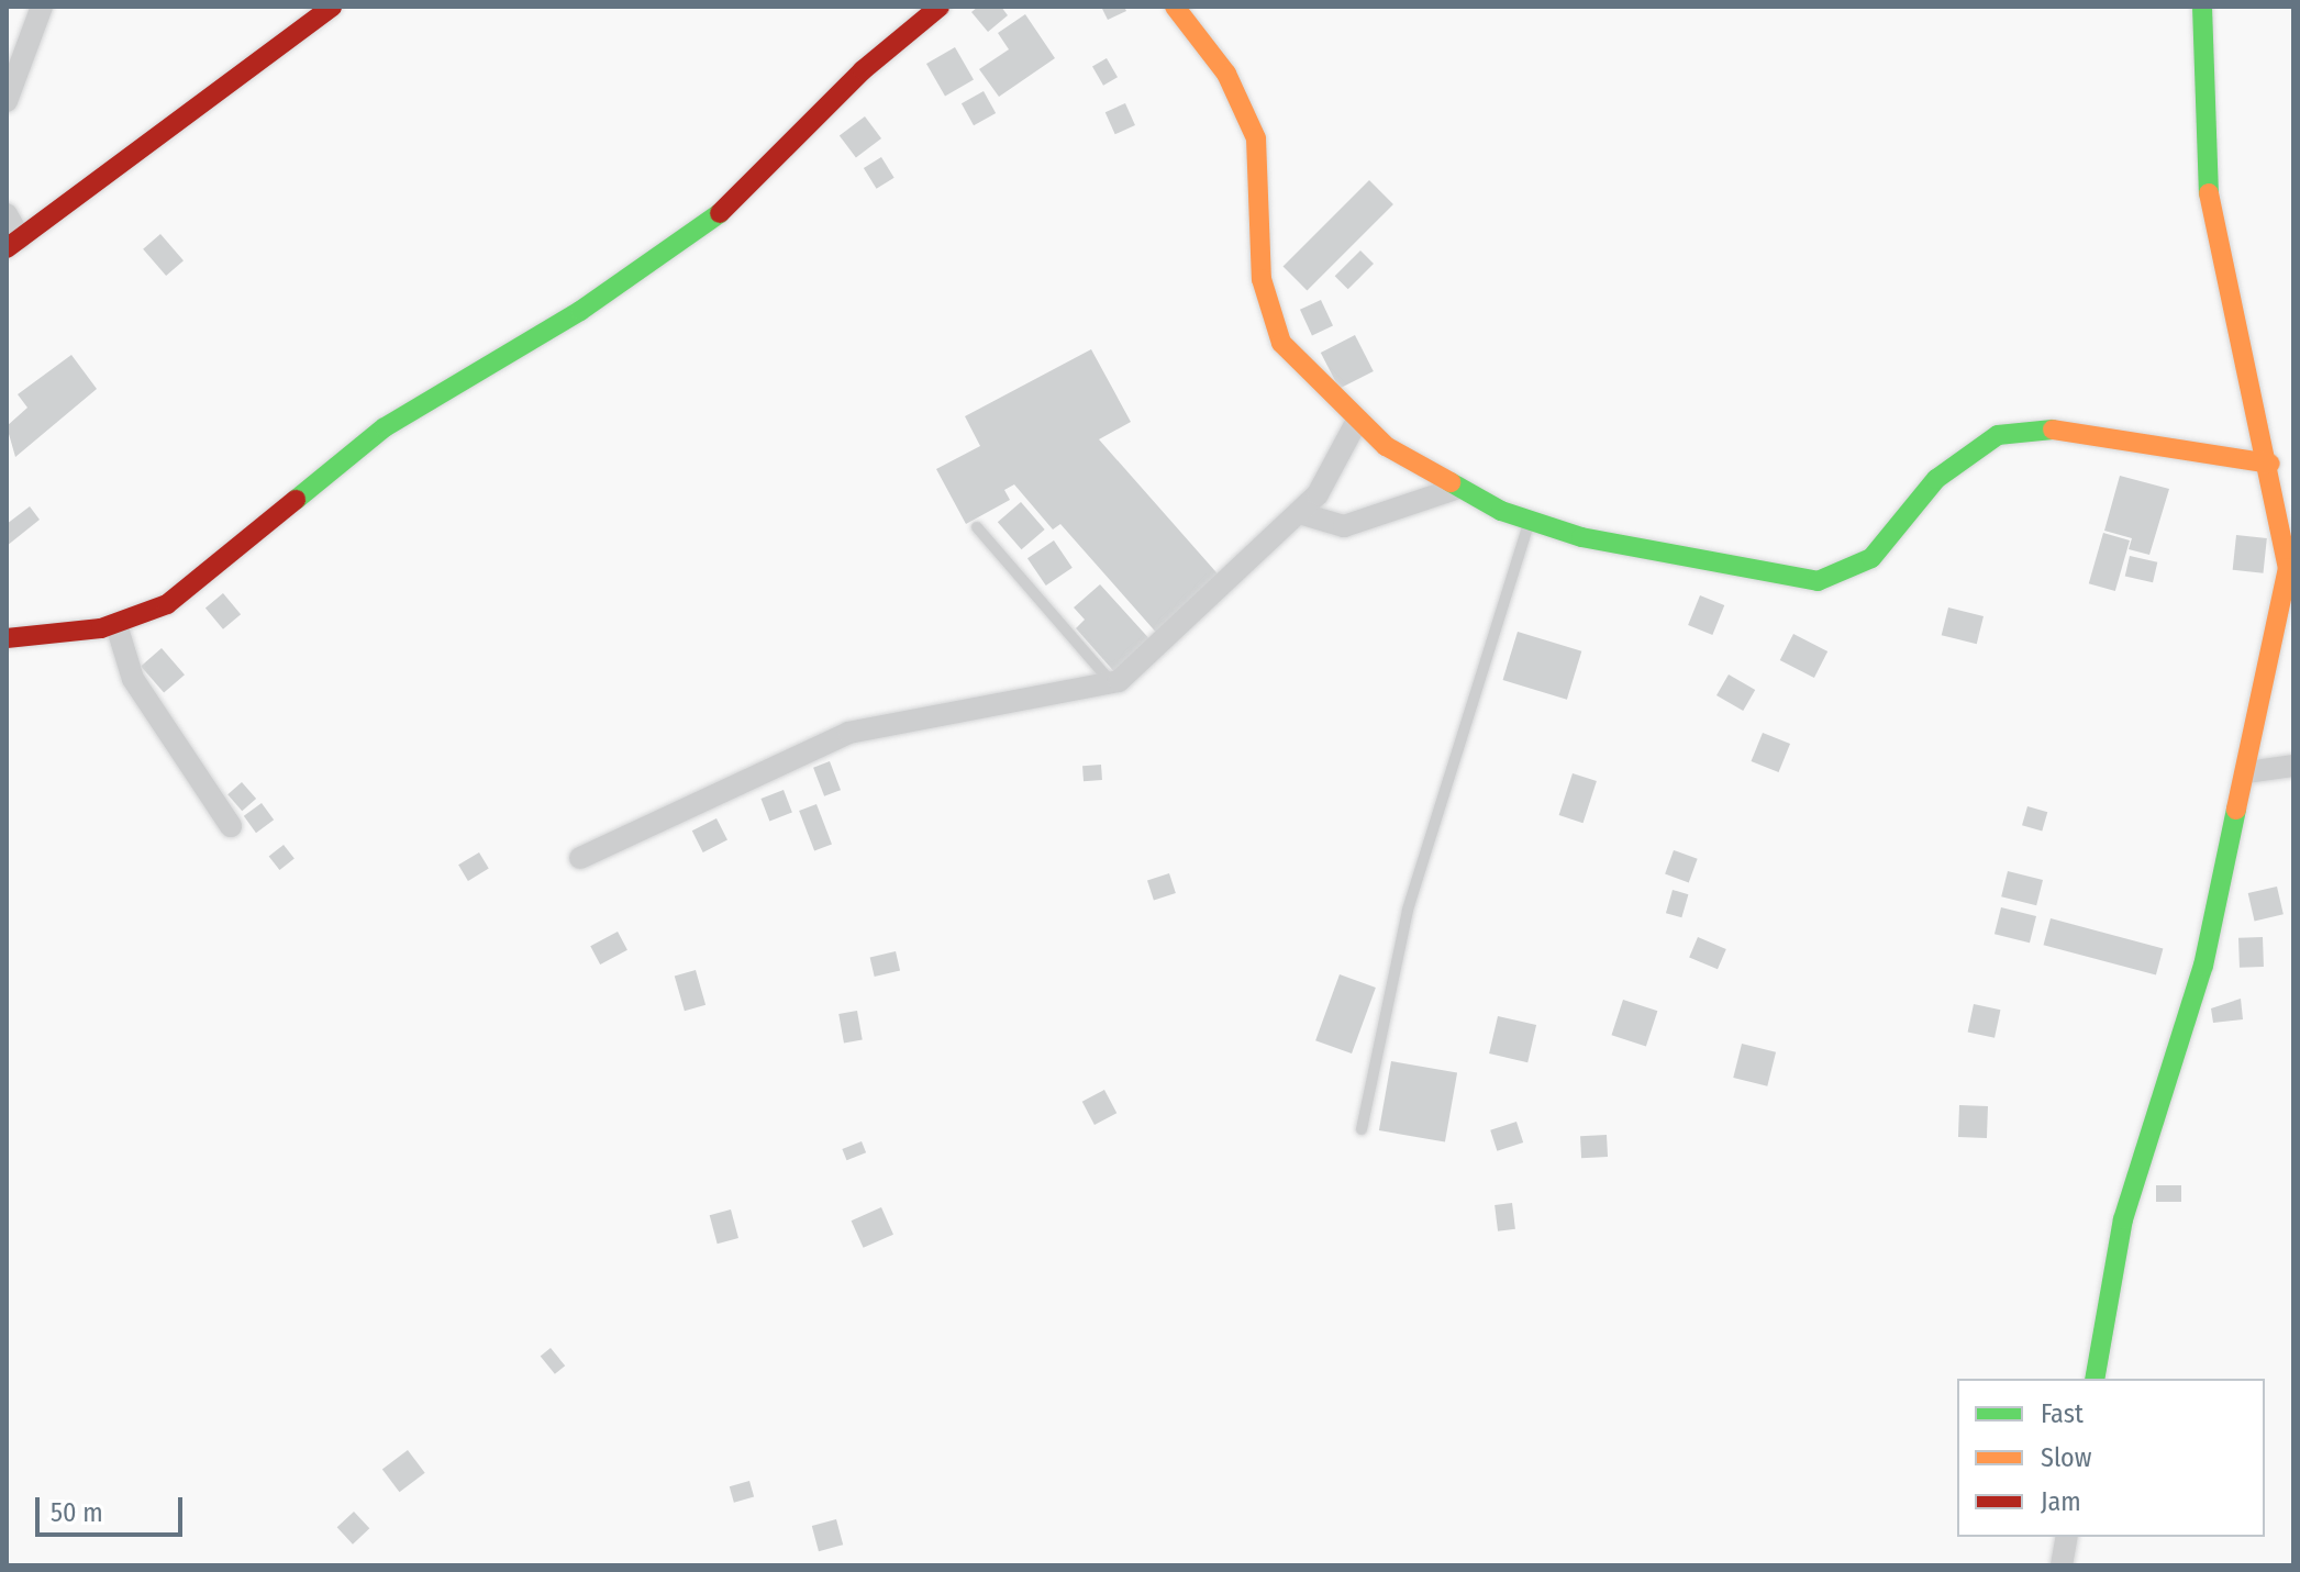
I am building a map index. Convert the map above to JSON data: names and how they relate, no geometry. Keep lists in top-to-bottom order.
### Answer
{
  "legend": ["Fast", "Slow", "Jam"],
  "scale_bar": "50 m"
}
